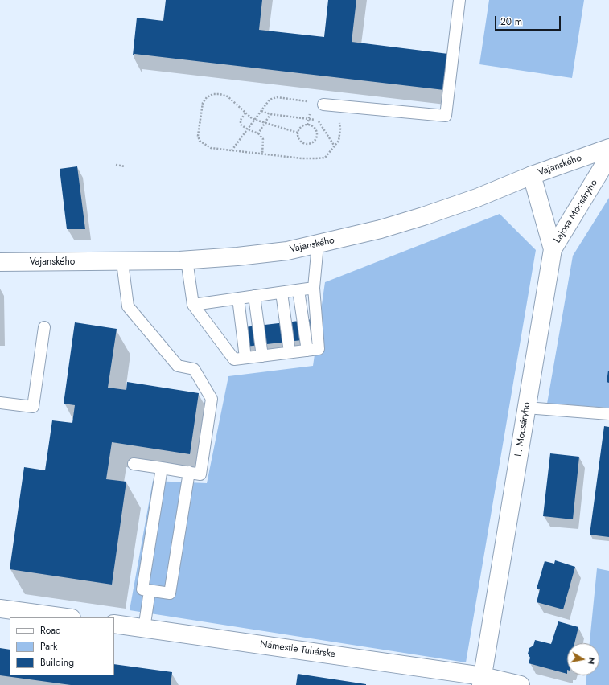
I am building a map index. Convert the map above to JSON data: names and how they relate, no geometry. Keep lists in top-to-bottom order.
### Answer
{
  "streets": {
    "street": [
      "Vajanského",
      "Lajosa Mócsáryho",
      "L. Mocsáryho",
      "Námestie Tuhárske"
    ]
  },
  "crossings": [
    ["Vajanského", "L. Mocsáryho"],
    ["Lajosa Mócsáryho", "L. Mocsáryho"],
    ["L. Mocsáryho", "Námestie Tuhárske"]
  ],
  "legend": ["Road", "Park", "Building"],
  "scale_bar": "20 m",
  "north": "right"
}
